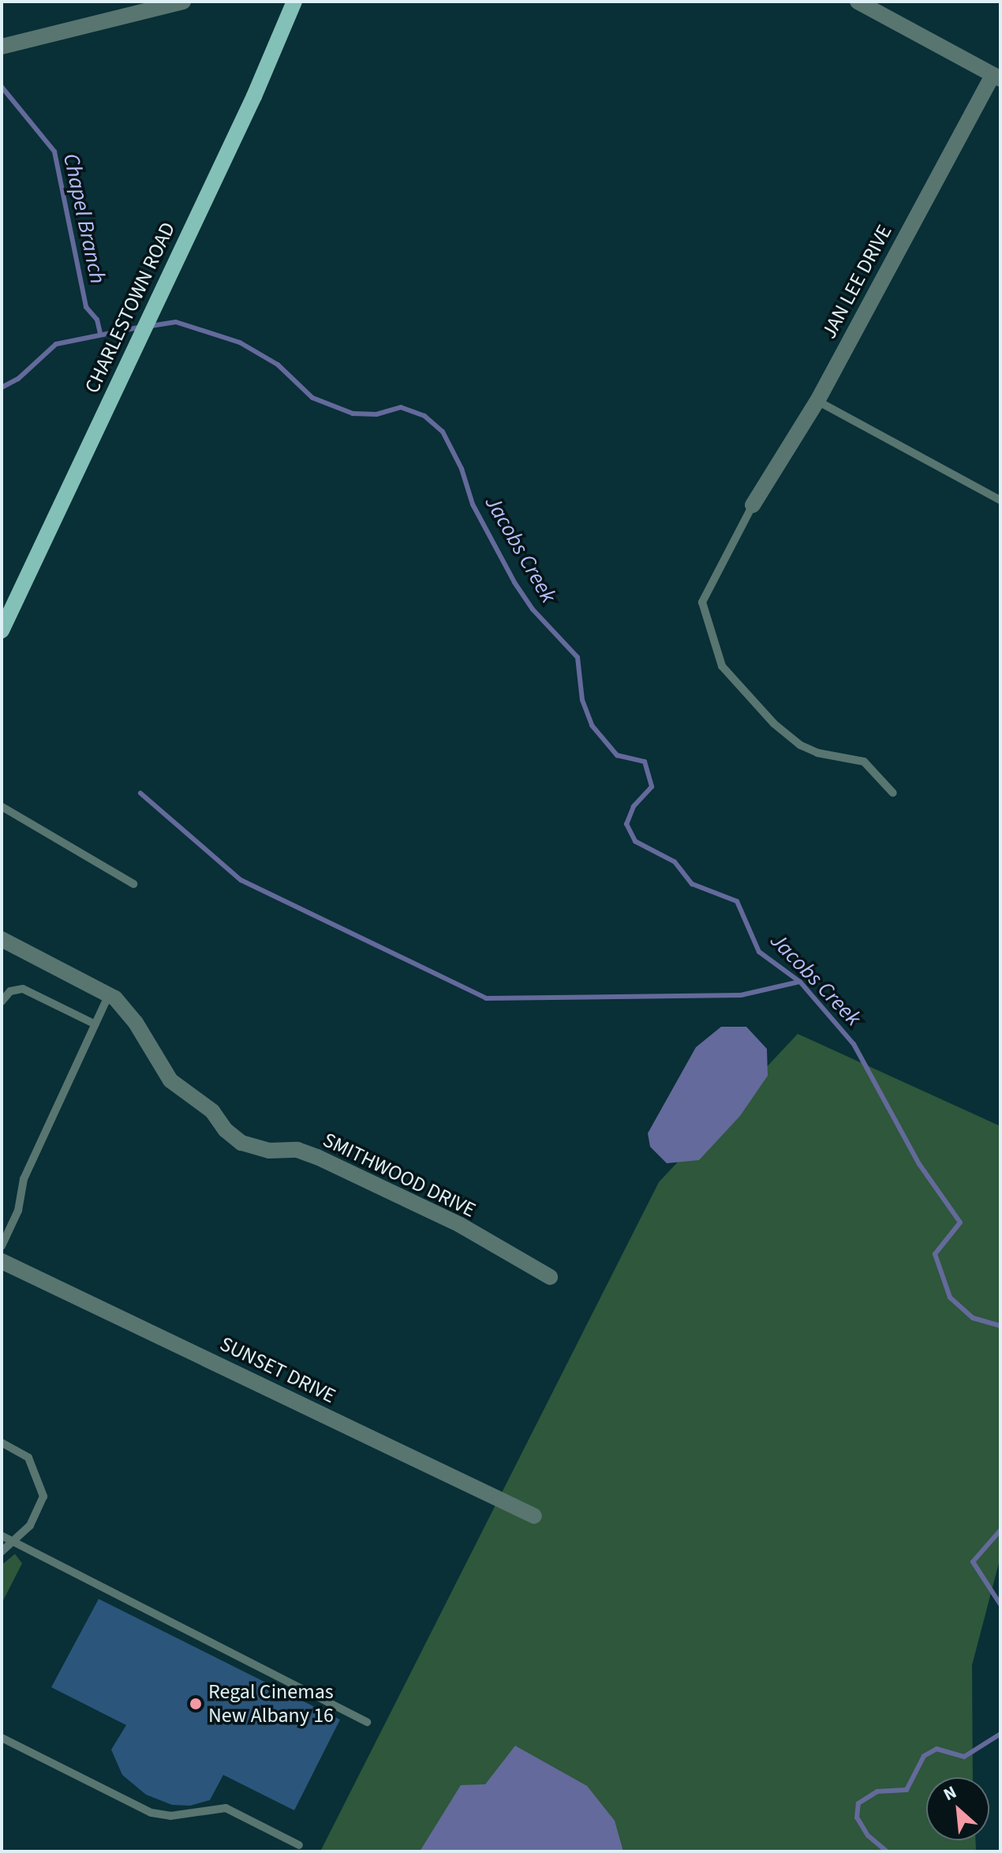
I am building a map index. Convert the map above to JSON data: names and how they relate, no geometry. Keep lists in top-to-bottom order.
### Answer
{
  "streets": {
    "main road": ["CHARLESTOWN ROAD"],
    "street": ["JAN LEE DRIVE", "SMITHWOOD DRIVE", "SUNSET DRIVE"]
  },
  "water": ["Chapel Branch", "Jacobs Creek"],
  "places": ["Regal Cinemas New Albany 16"],
  "north": "top left"
}
